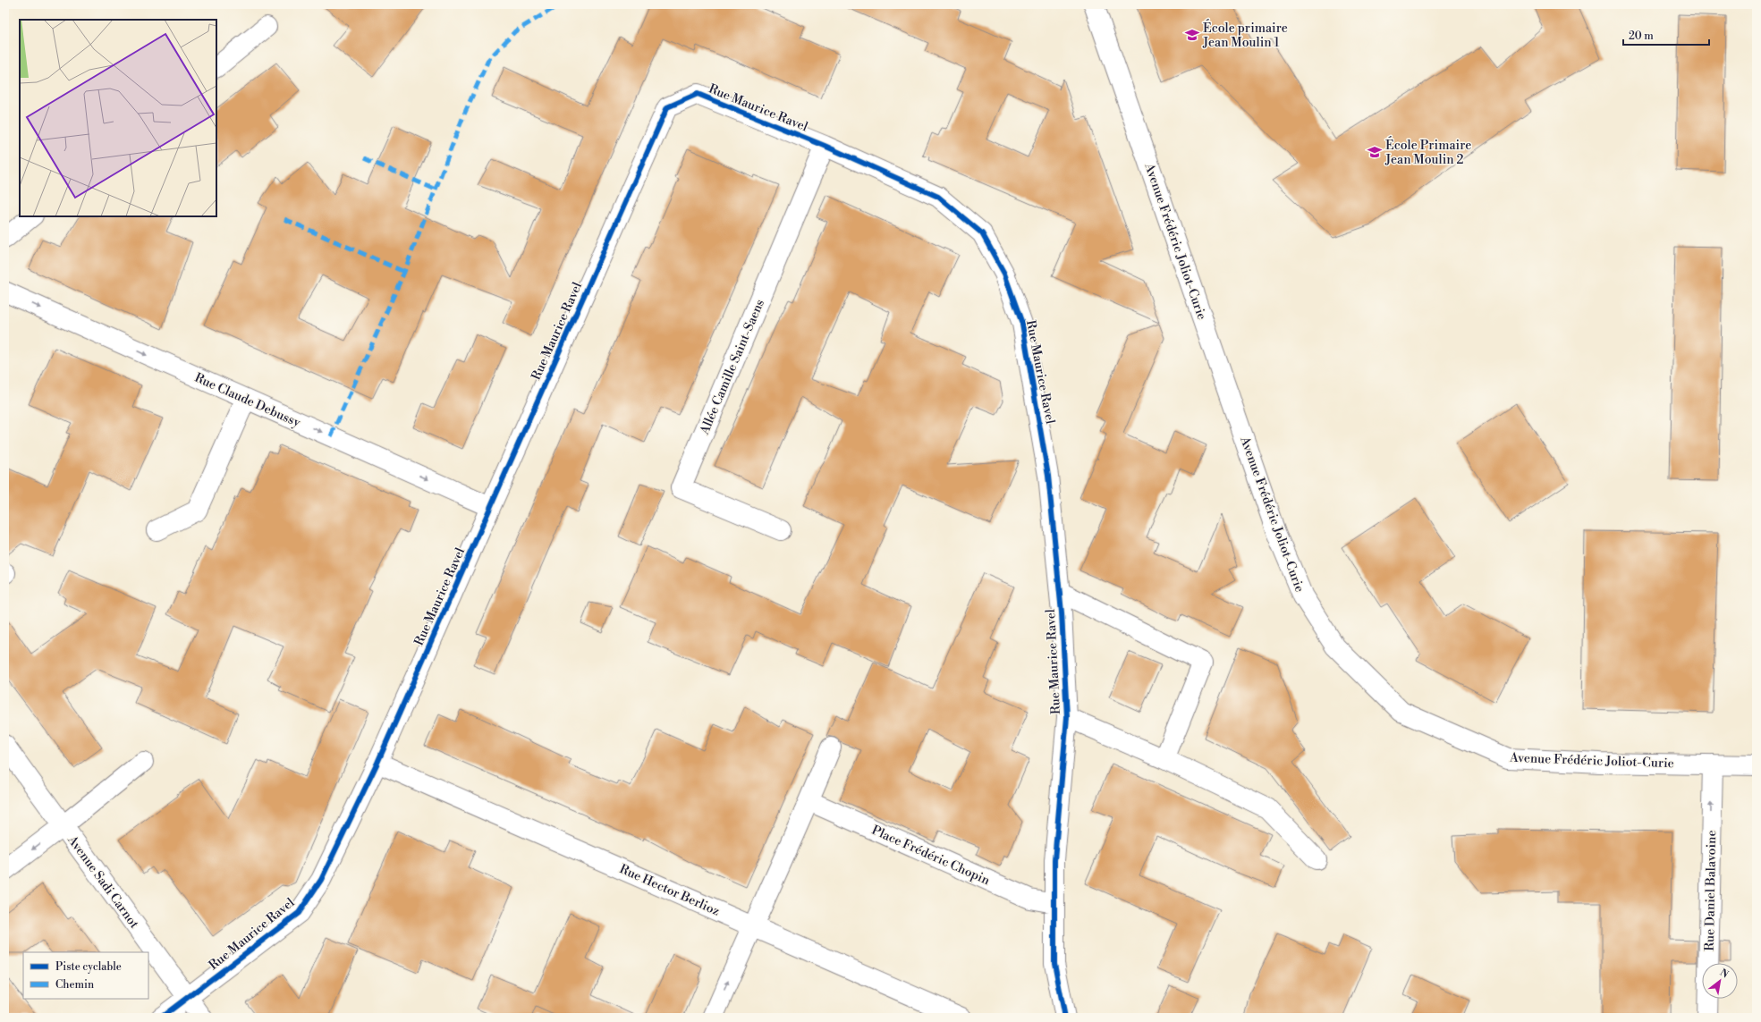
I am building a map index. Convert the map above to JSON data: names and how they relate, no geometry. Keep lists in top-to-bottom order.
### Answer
{
  "streets": {
    "street": [
      "Rue Maurice Ravel",
      "Avenue Frédéric Joliot-Curie",
      "Allée Camille Saint-Saens",
      "Rue Claude Debussy",
      "Place Frédéric Chopin",
      "Avenue Sadi Carnot",
      "Rue Hector Berlioz",
      "Rue Daniel Balavoine"
    ]
  },
  "crossings": [
    ["Rue Maurice Ravel", "Allée Camille Saint-Saens"],
    ["Rue Maurice Ravel", "Rue Claude Debussy"],
    ["Rue Maurice Ravel", "Place Frédéric Chopin"],
    ["Rue Maurice Ravel", "Avenue Sadi Carnot"],
    ["Rue Maurice Ravel", "Rue Hector Berlioz"],
    ["Avenue Frédéric Joliot-Curie", "Rue Daniel Balavoine"]
  ],
  "one_way": ["Rue Claude Debussy", "Rue Daniel Balavoine"],
  "places": {
    "school or university": ["École primaire Jean Moulin 1", "École Primaire Jean Moulin 2"]
  },
  "legend": ["Piste cyclable", "Chemin"],
  "scale_bar": "20 m",
  "north": "top right"
}
